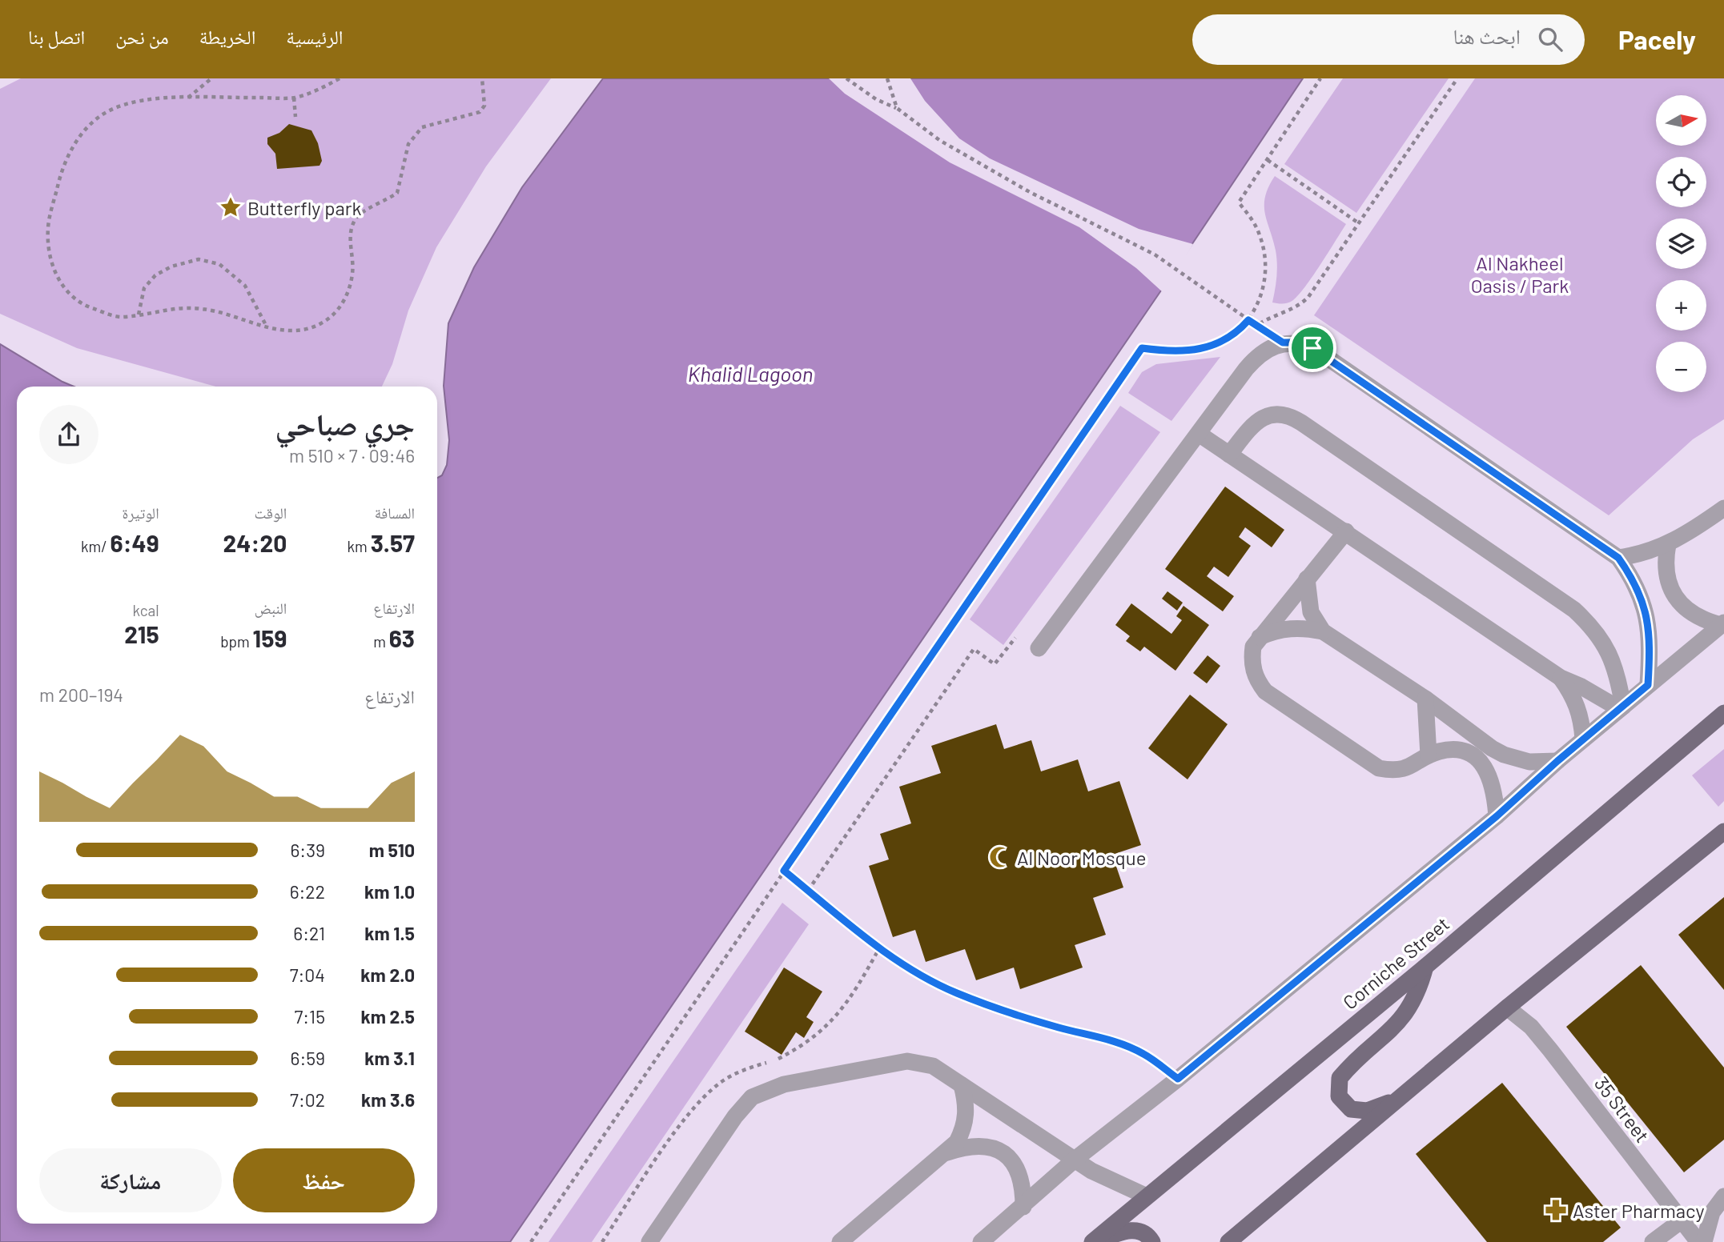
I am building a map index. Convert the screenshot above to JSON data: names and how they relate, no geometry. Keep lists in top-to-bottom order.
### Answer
{
  "streets": {
    "main road": ["Corniche Street"],
    "street": ["35 Street"]
  },
  "water": ["Khalid Lagoon"],
  "parks": ["Al Nakheel Oasis / Park"],
  "places": {
    "place": ["Butterfly park"],
    "mosque": ["Al Noor Mosque"],
    "pharmacy": ["Aster Pharmacy"]
  },
  "north": "right",
  "page": {
    "header": "Pacely",
    "search": "ابحث هنا",
    "nav": [
      "الرئيسية",
      "الخريطة",
      "من نحن",
      "اتصل بنا"
    ],
    "map_buttons": ["+", "−"],
    "heading": ["جري صباحي", "09:46 · 7 × 510 m"],
    "stats": [
      ["المسافة", "3.57 km"],
      ["الوقت", "24:20"],
      ["الوتيرة", "6:49 /km"],
      ["الارتفاع", "63 m"],
      ["النبض", "159 bpm"],
      ["kcal", "215"]
    ],
    "chart": ["الارتفاع", "194–200 m"],
    "list": [
      {
        "name": "510 m",
        "note": "6:39"
      },
      {
        "name": "1.0 km",
        "note": "6:22"
      },
      {
        "name": "1.5 km",
        "note": "6:21"
      },
      {
        "name": "2.0 km",
        "note": "7:04"
      },
      {
        "name": "2.5 km",
        "note": "7:15"
      },
      {
        "name": "3.1 km",
        "note": "6:59"
      },
      {
        "name": "3.6 km",
        "note": "7:02"
      }
    ],
    "buttons": ["حفظ", "مشاركة"]
  }
}
